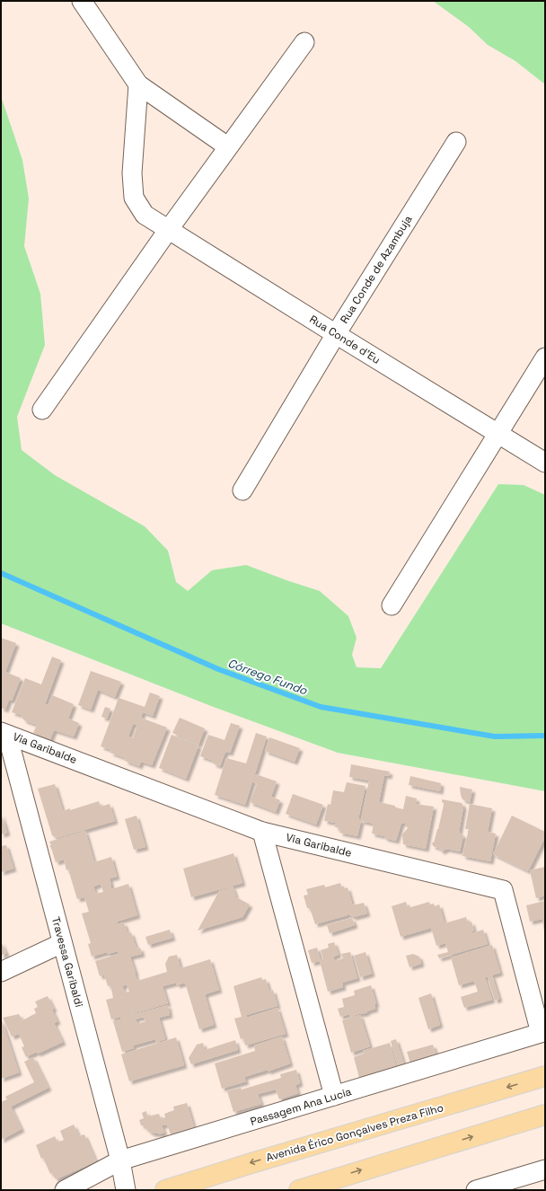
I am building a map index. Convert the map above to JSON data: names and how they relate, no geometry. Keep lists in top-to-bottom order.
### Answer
{
  "streets": {
    "main road": ["Avenida Érico Gonçalves Preza Filho"],
    "street": [
      "Rua Conde de Azambuja",
      "Rua Conde d'Eu",
      "Via Garibalde",
      "Travessa Garibaldi",
      "Passagem Ana Lucia"
    ]
  },
  "crossings": [
    ["Rua Conde de Azambuja", "Rua Conde d'Eu"],
    ["Via Garibalde", "Travessa Garibaldi"],
    ["Via Garibalde", "Passagem Ana Lucia"],
    ["Travessa Garibaldi", "Passagem Ana Lucia"]
  ],
  "water": ["Córrego Fundo"]
}
